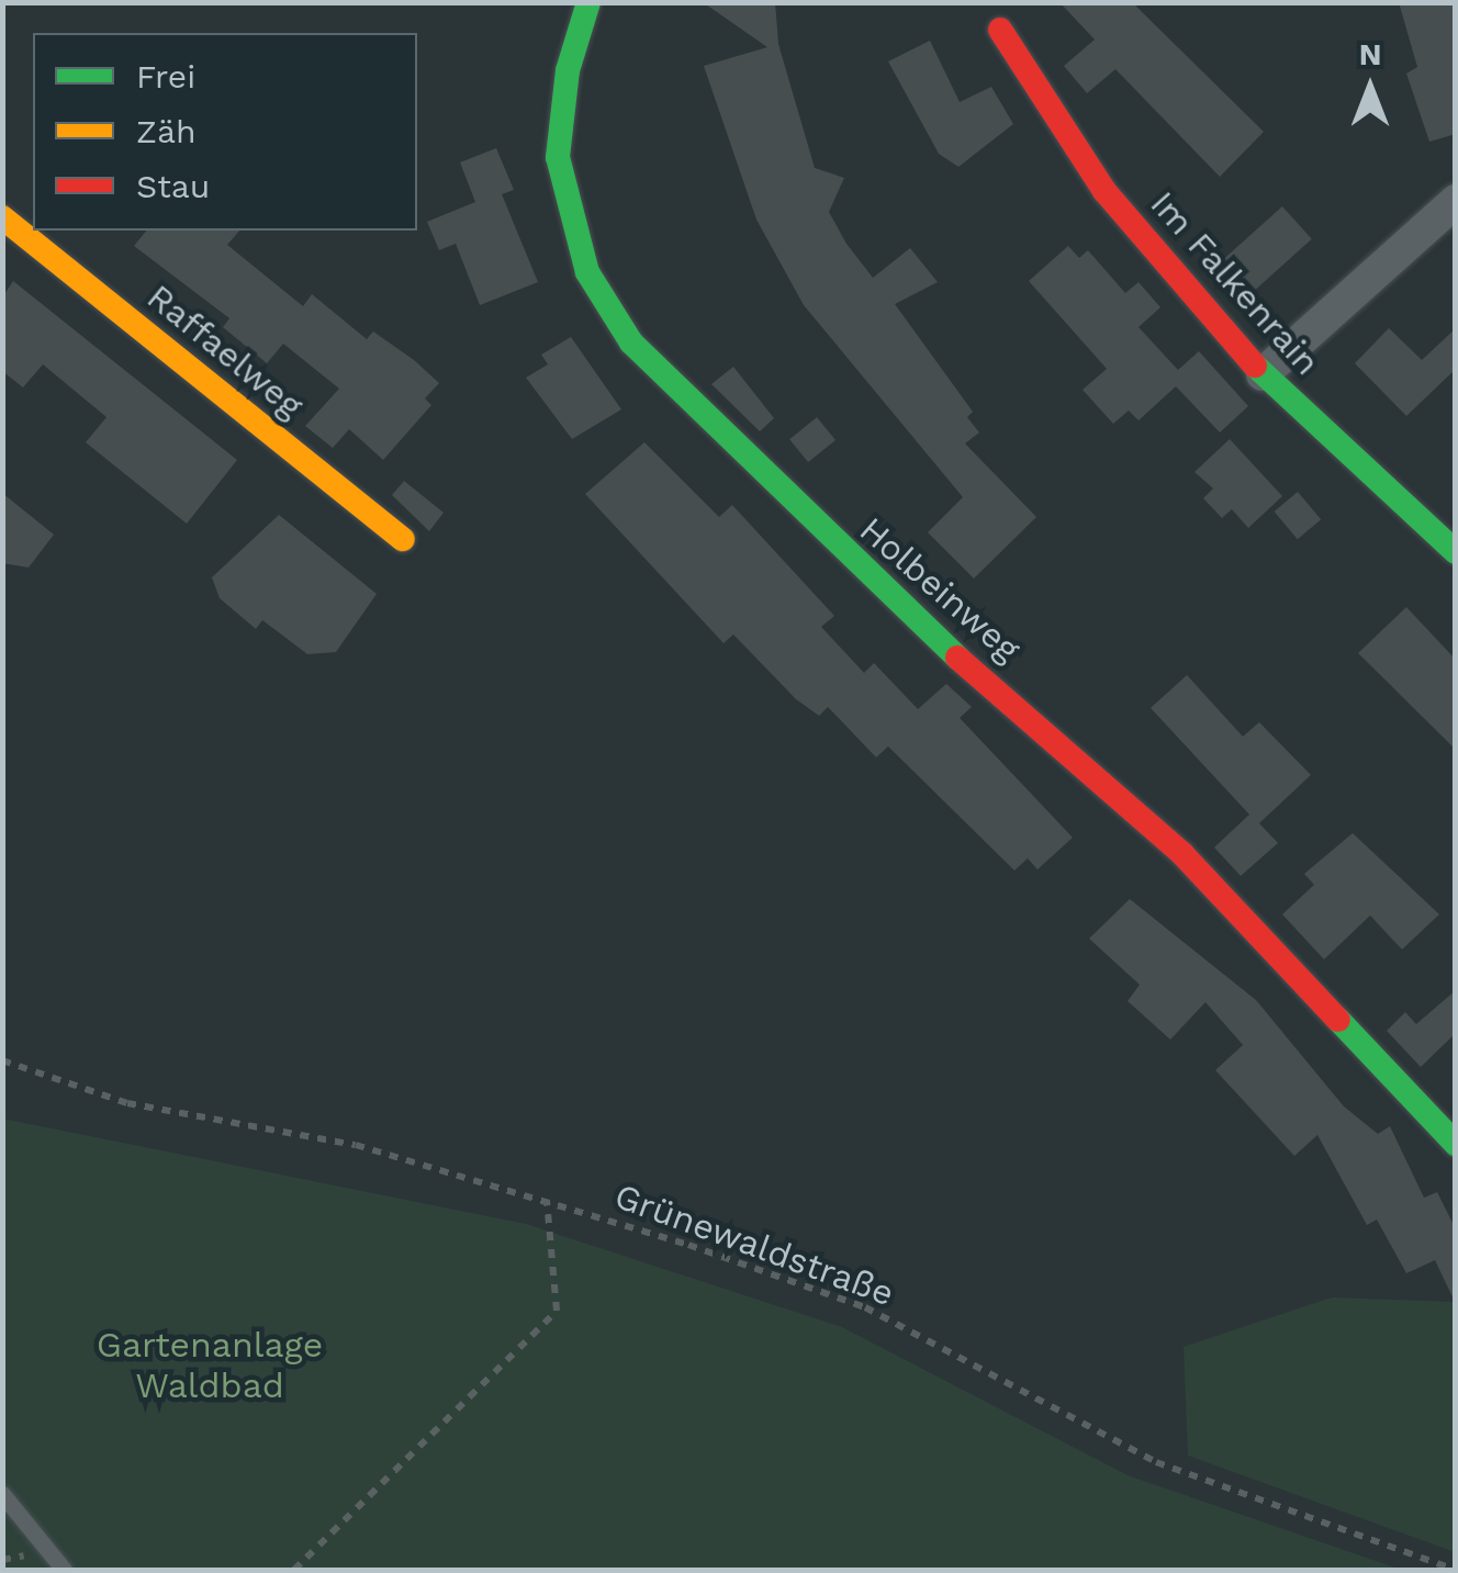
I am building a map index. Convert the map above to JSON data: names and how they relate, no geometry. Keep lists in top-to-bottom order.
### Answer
{
  "streets": {
    "street": ["Im Falkenrain", "Raffaelweg", "Holbeinweg"],
    "path": ["Grünewaldstraße"]
  },
  "parks": ["Gartenanlage Waldbad"],
  "legend": ["Frei", "Zäh", "Stau"],
  "north": "top"
}
